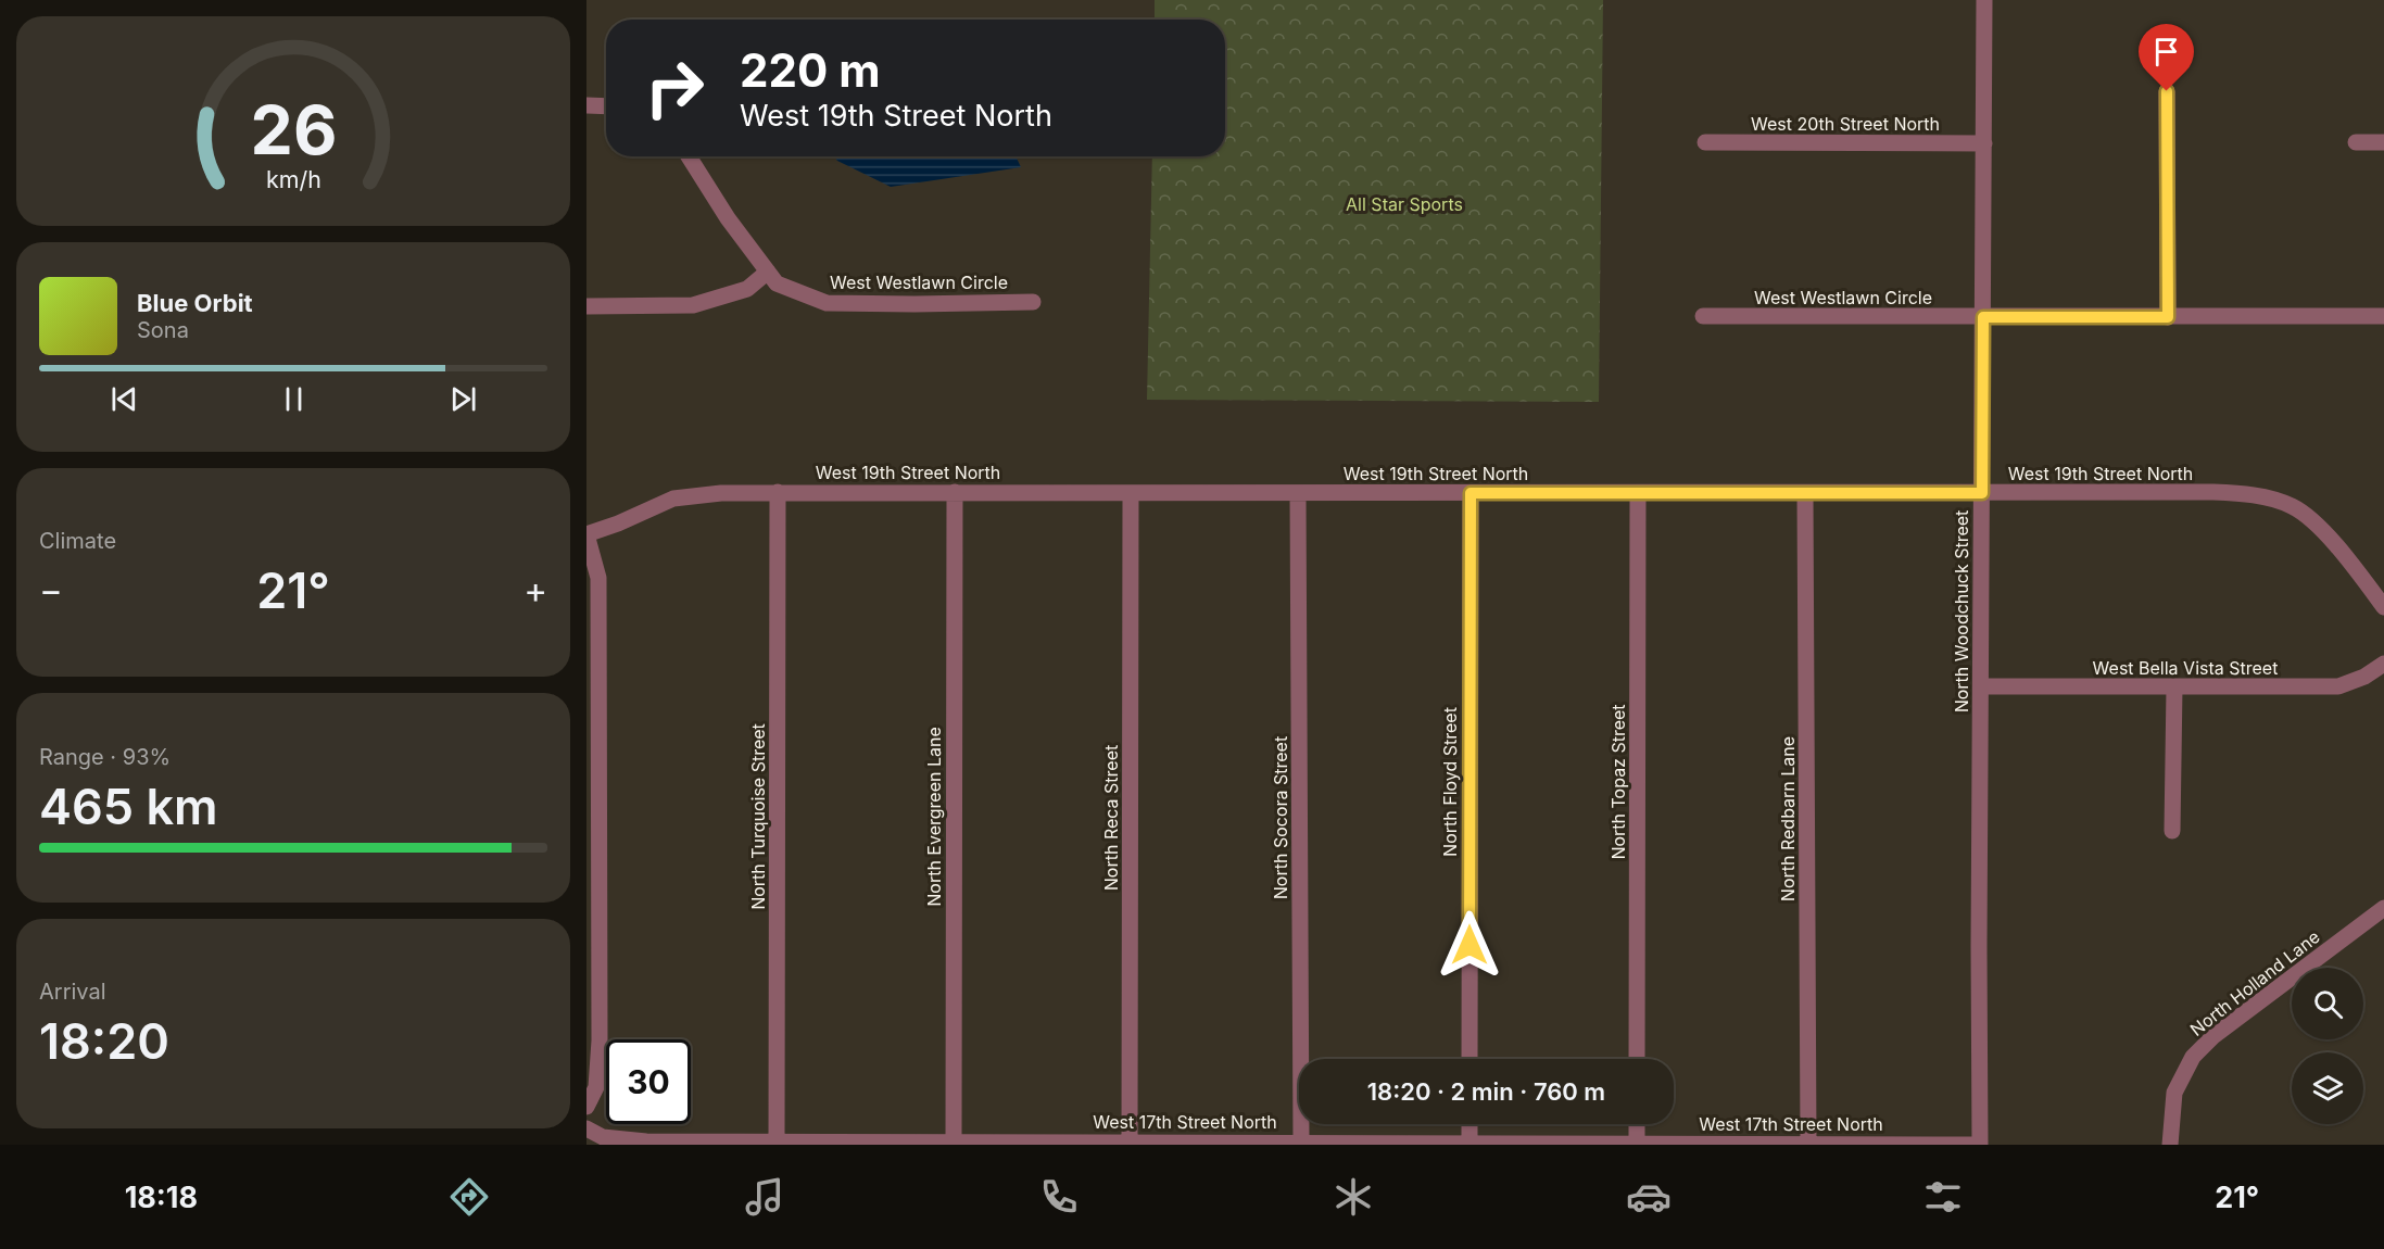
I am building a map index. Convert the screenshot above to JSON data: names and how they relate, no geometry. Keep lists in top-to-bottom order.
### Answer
{
  "streets": {
    "street": [
      "West 20th Street North",
      "West Westlawn Circle",
      "West 19th Street North",
      "North Woodchuck Street",
      "West Bella Vista Street",
      "North Floyd Street",
      "North Topaz Street",
      "North Turquoise Street",
      "North Evergreen Lane",
      "North Reca Street",
      "North Socora Street",
      "North Redbarn Lane",
      "North Holland Lane",
      "West 17th Street North"
    ]
  },
  "crossings": [
    ["West 20th Street North", "North Woodchuck Street"],
    ["West Westlawn Circle", "North Woodchuck Street"],
    ["West 19th Street North", "North Woodchuck Street"],
    ["West 19th Street North", "North Floyd Street"],
    ["West 19th Street North", "North Topaz Street"],
    ["West 19th Street North", "North Turquoise Street"],
    ["West 19th Street North", "North Evergreen Lane"],
    ["West 19th Street North", "North Reca Street"],
    ["West 19th Street North", "North Socora Street"],
    ["West 19th Street North", "North Redbarn Lane"],
    ["North Woodchuck Street", "West Bella Vista Street"],
    ["North Woodchuck Street", "West 17th Street North"],
    ["North Turquoise Street", "West 17th Street North"],
    ["North Evergreen Lane", "West 17th Street North"],
    ["North Reca Street", "West 17th Street North"],
    ["North Socora Street", "West 17th Street North"],
    ["North Redbarn Lane", "West 17th Street North"]
  ],
  "parks": ["All Star Sports"],
  "page": {
    "turn": ["220 m", "West 19th Street North"],
    "song": ["Blue Orbit", "Sona"],
    "tile": [
      "Climate",
      ["Range · 93%", "465 km"],
      ["Arrival", "18:20"]
    ],
    "heat": ["−", "21°", "+"],
    "limit": "30",
    "trip": "18:20 · 2 min · 760 m",
    "tabs": ["18:18", "21°"],
    "gauge": ["26", "km/h"]
  }
}
